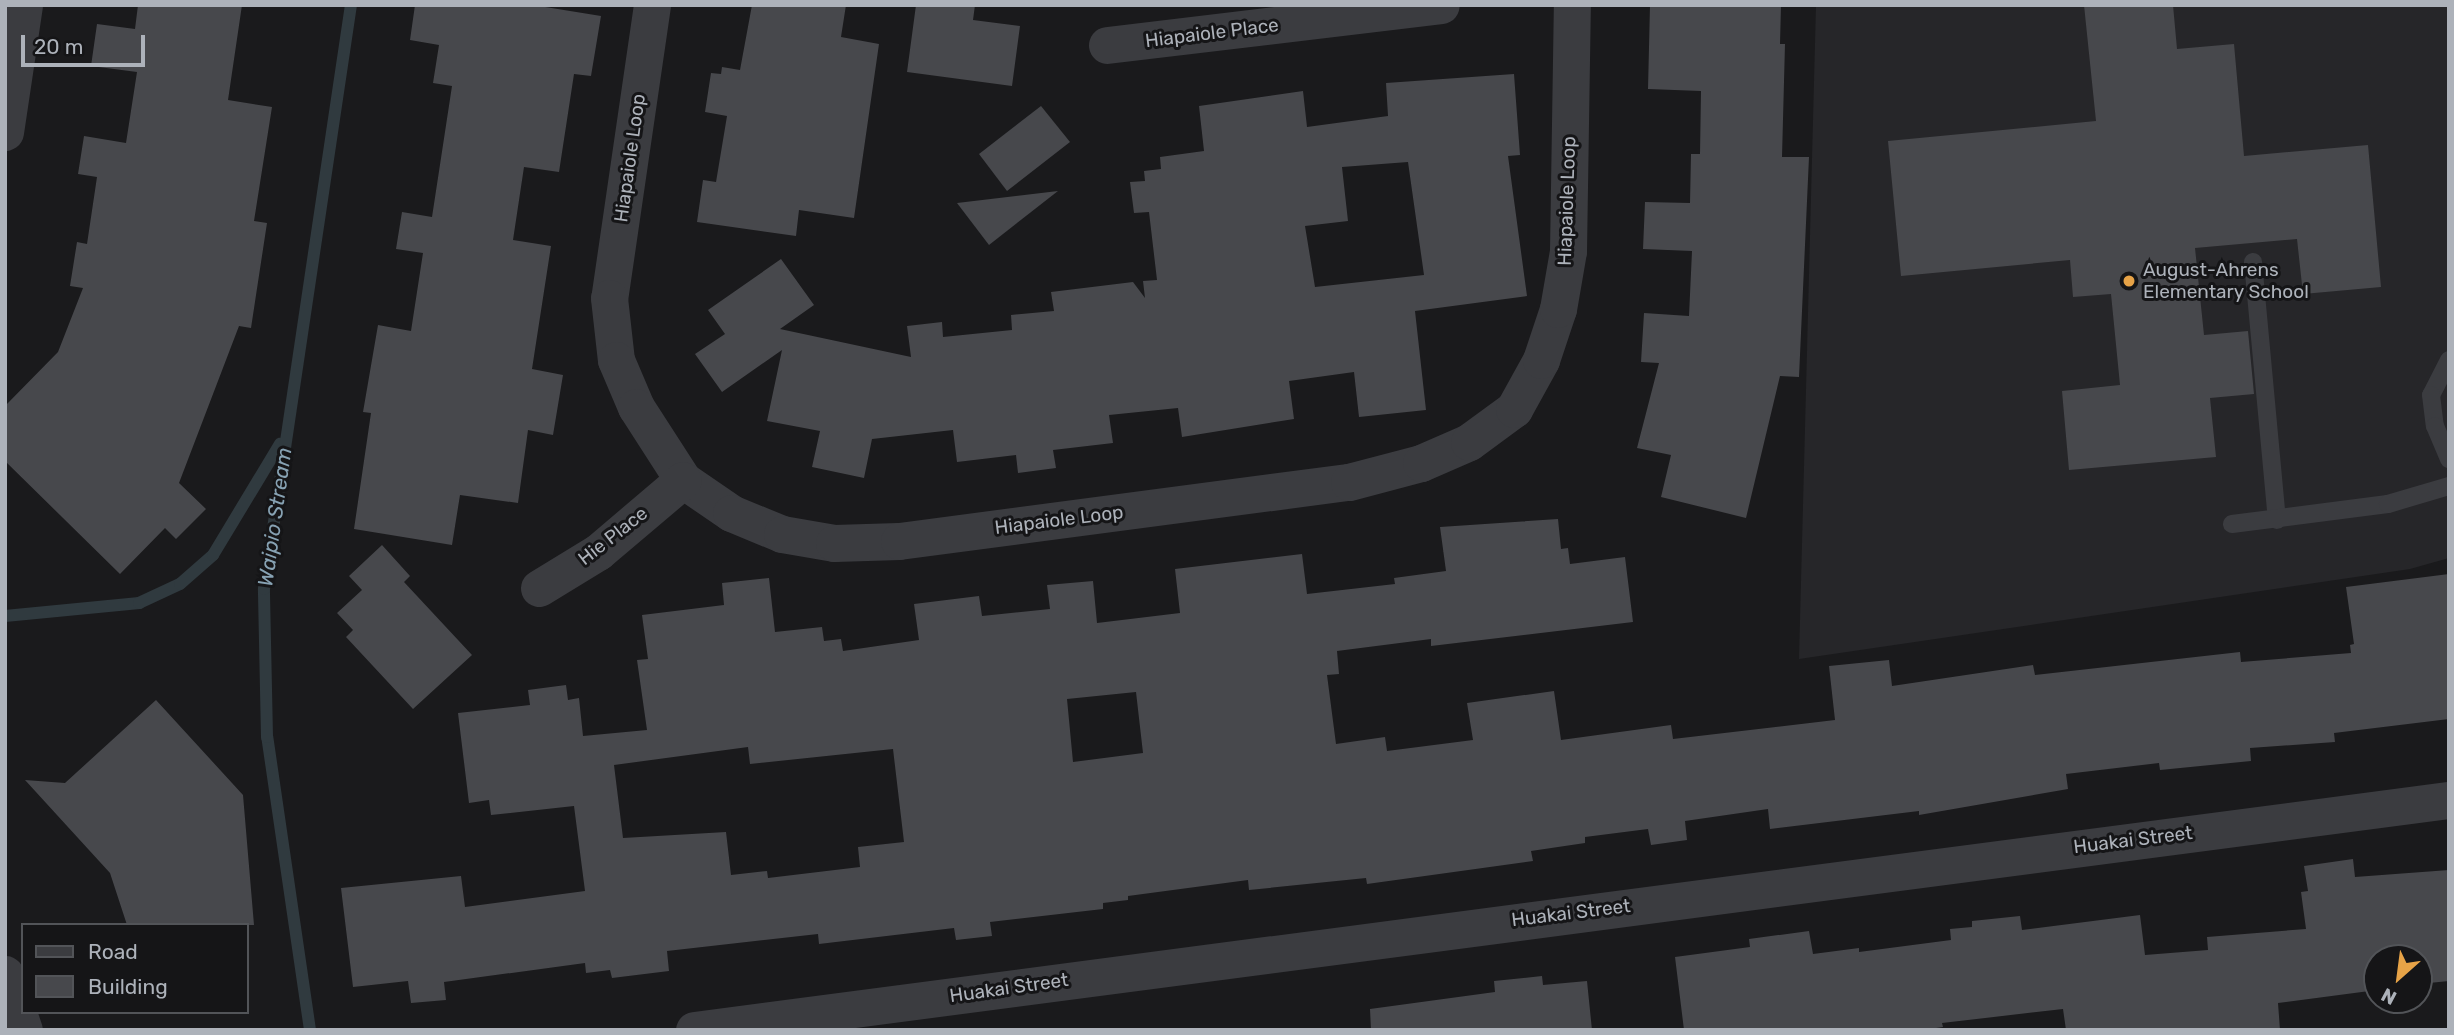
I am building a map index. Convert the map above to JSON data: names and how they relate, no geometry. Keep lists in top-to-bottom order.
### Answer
{
  "streets": {
    "street": [
      "Hiapaiole Place",
      "Hiapaiole Loop",
      "Hie Place",
      "Huakai Street"
    ]
  },
  "crossings": [
    ["Hiapaiole Loop", "Hie Place"]
  ],
  "water": ["Waipio Stream"],
  "places": ["August-Ahrens Elementary School"],
  "legend": ["Road", "Building"],
  "scale_bar": "20 m",
  "north": "bottom left"
}
